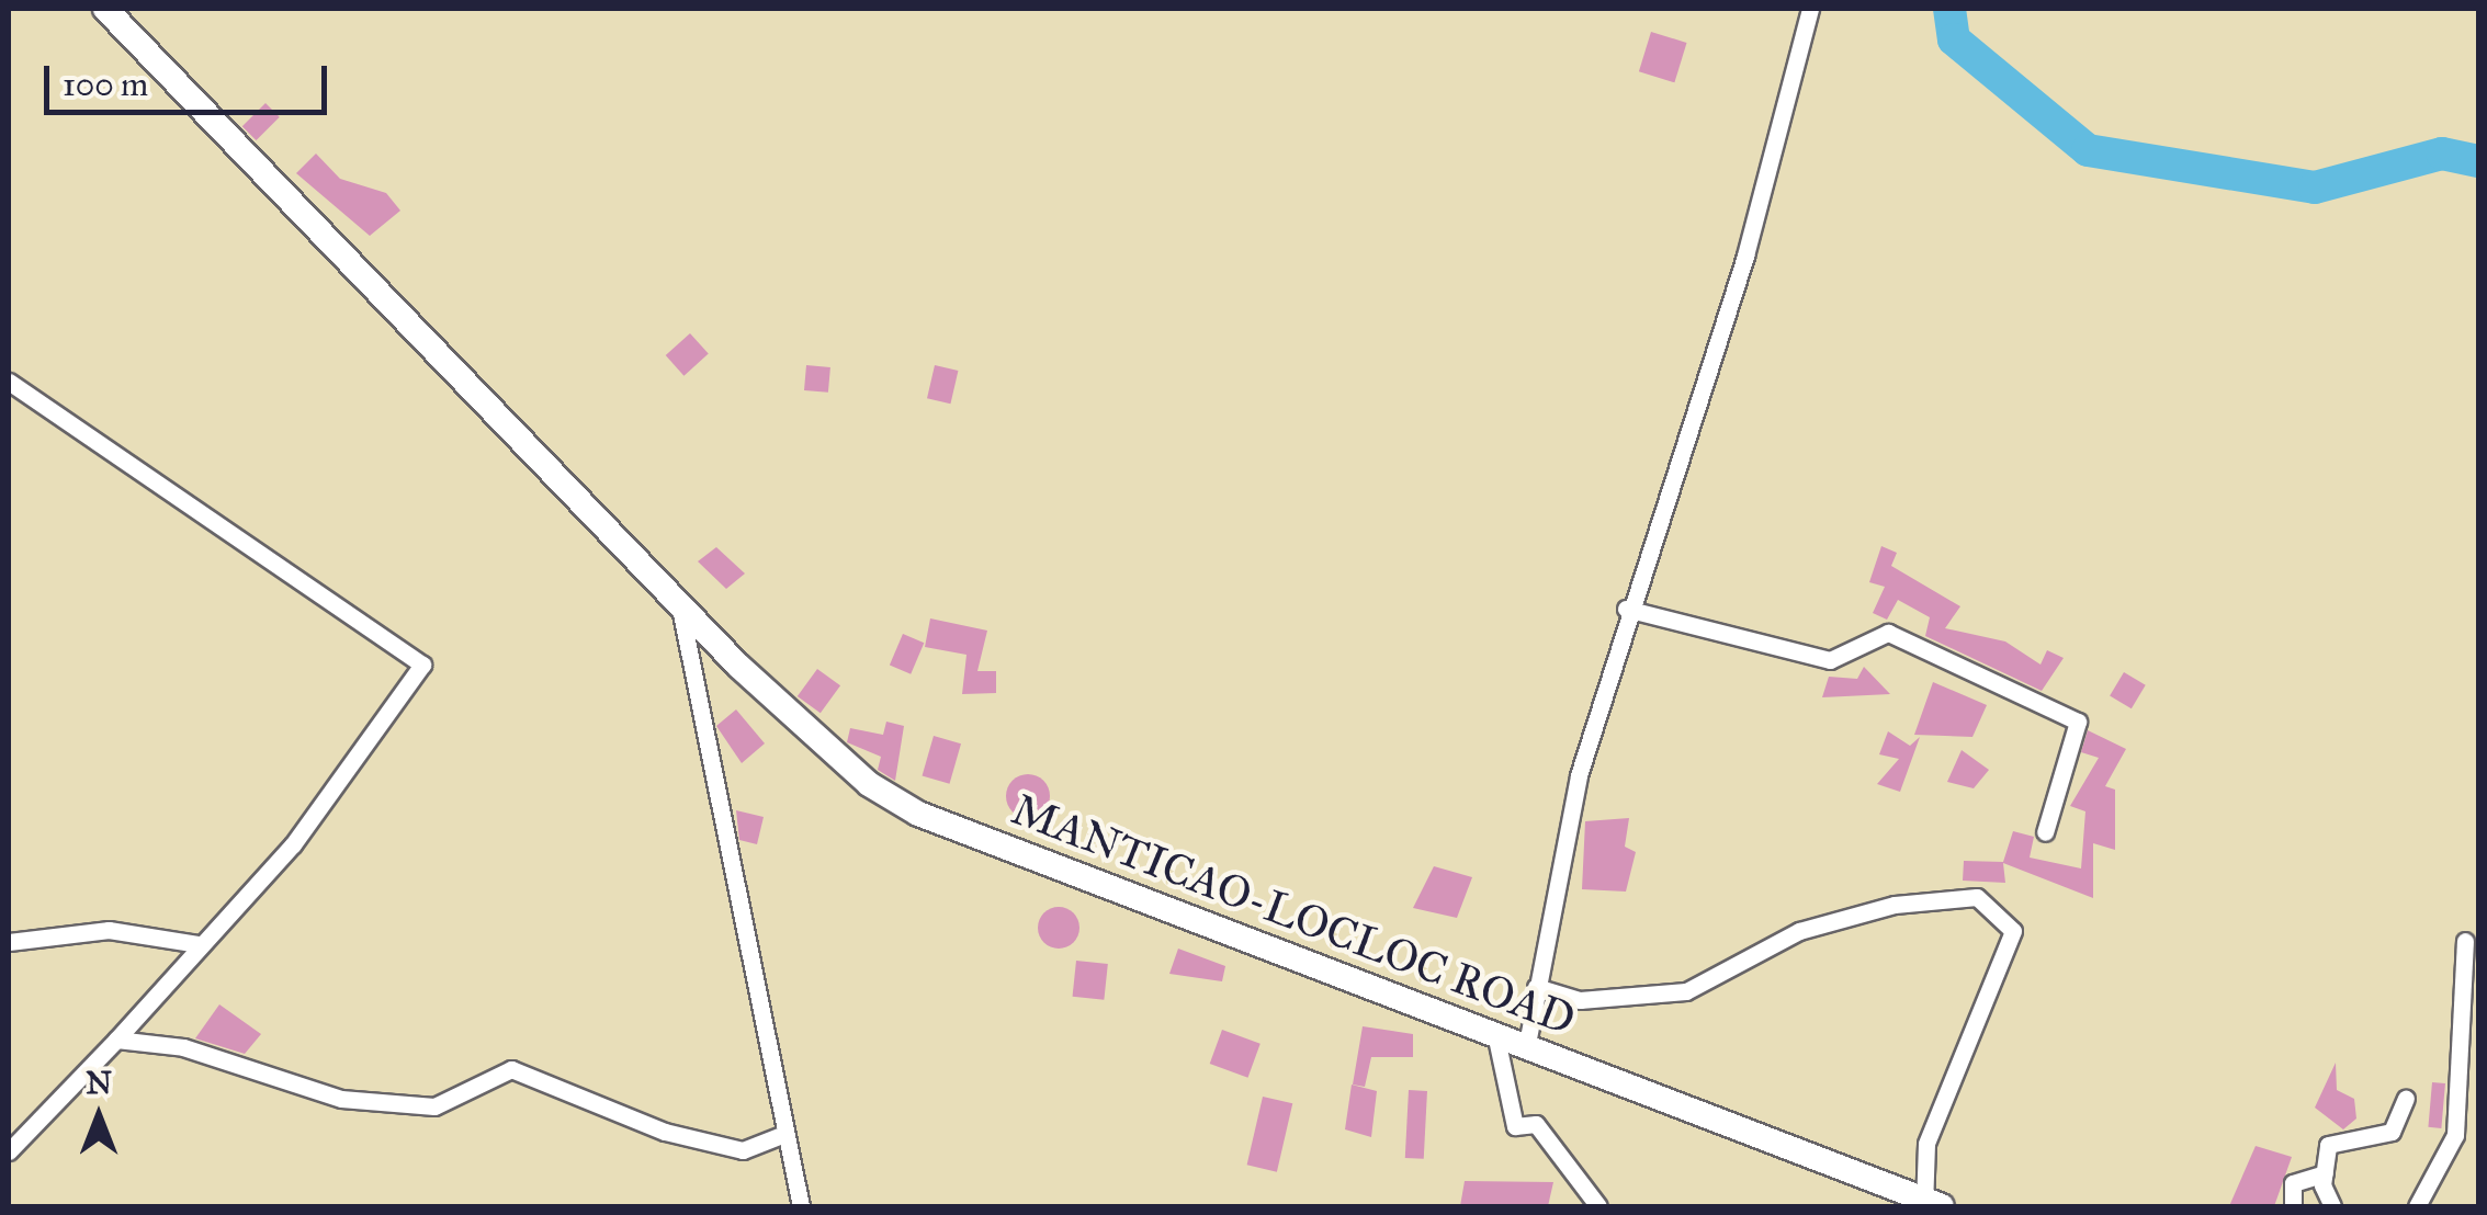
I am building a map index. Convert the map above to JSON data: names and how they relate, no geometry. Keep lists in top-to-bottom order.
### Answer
{
  "streets": {
    "street": ["MANTICAO-LOCLOC ROAD"]
  },
  "scale_bar": "100 m",
  "north": "top"
}
